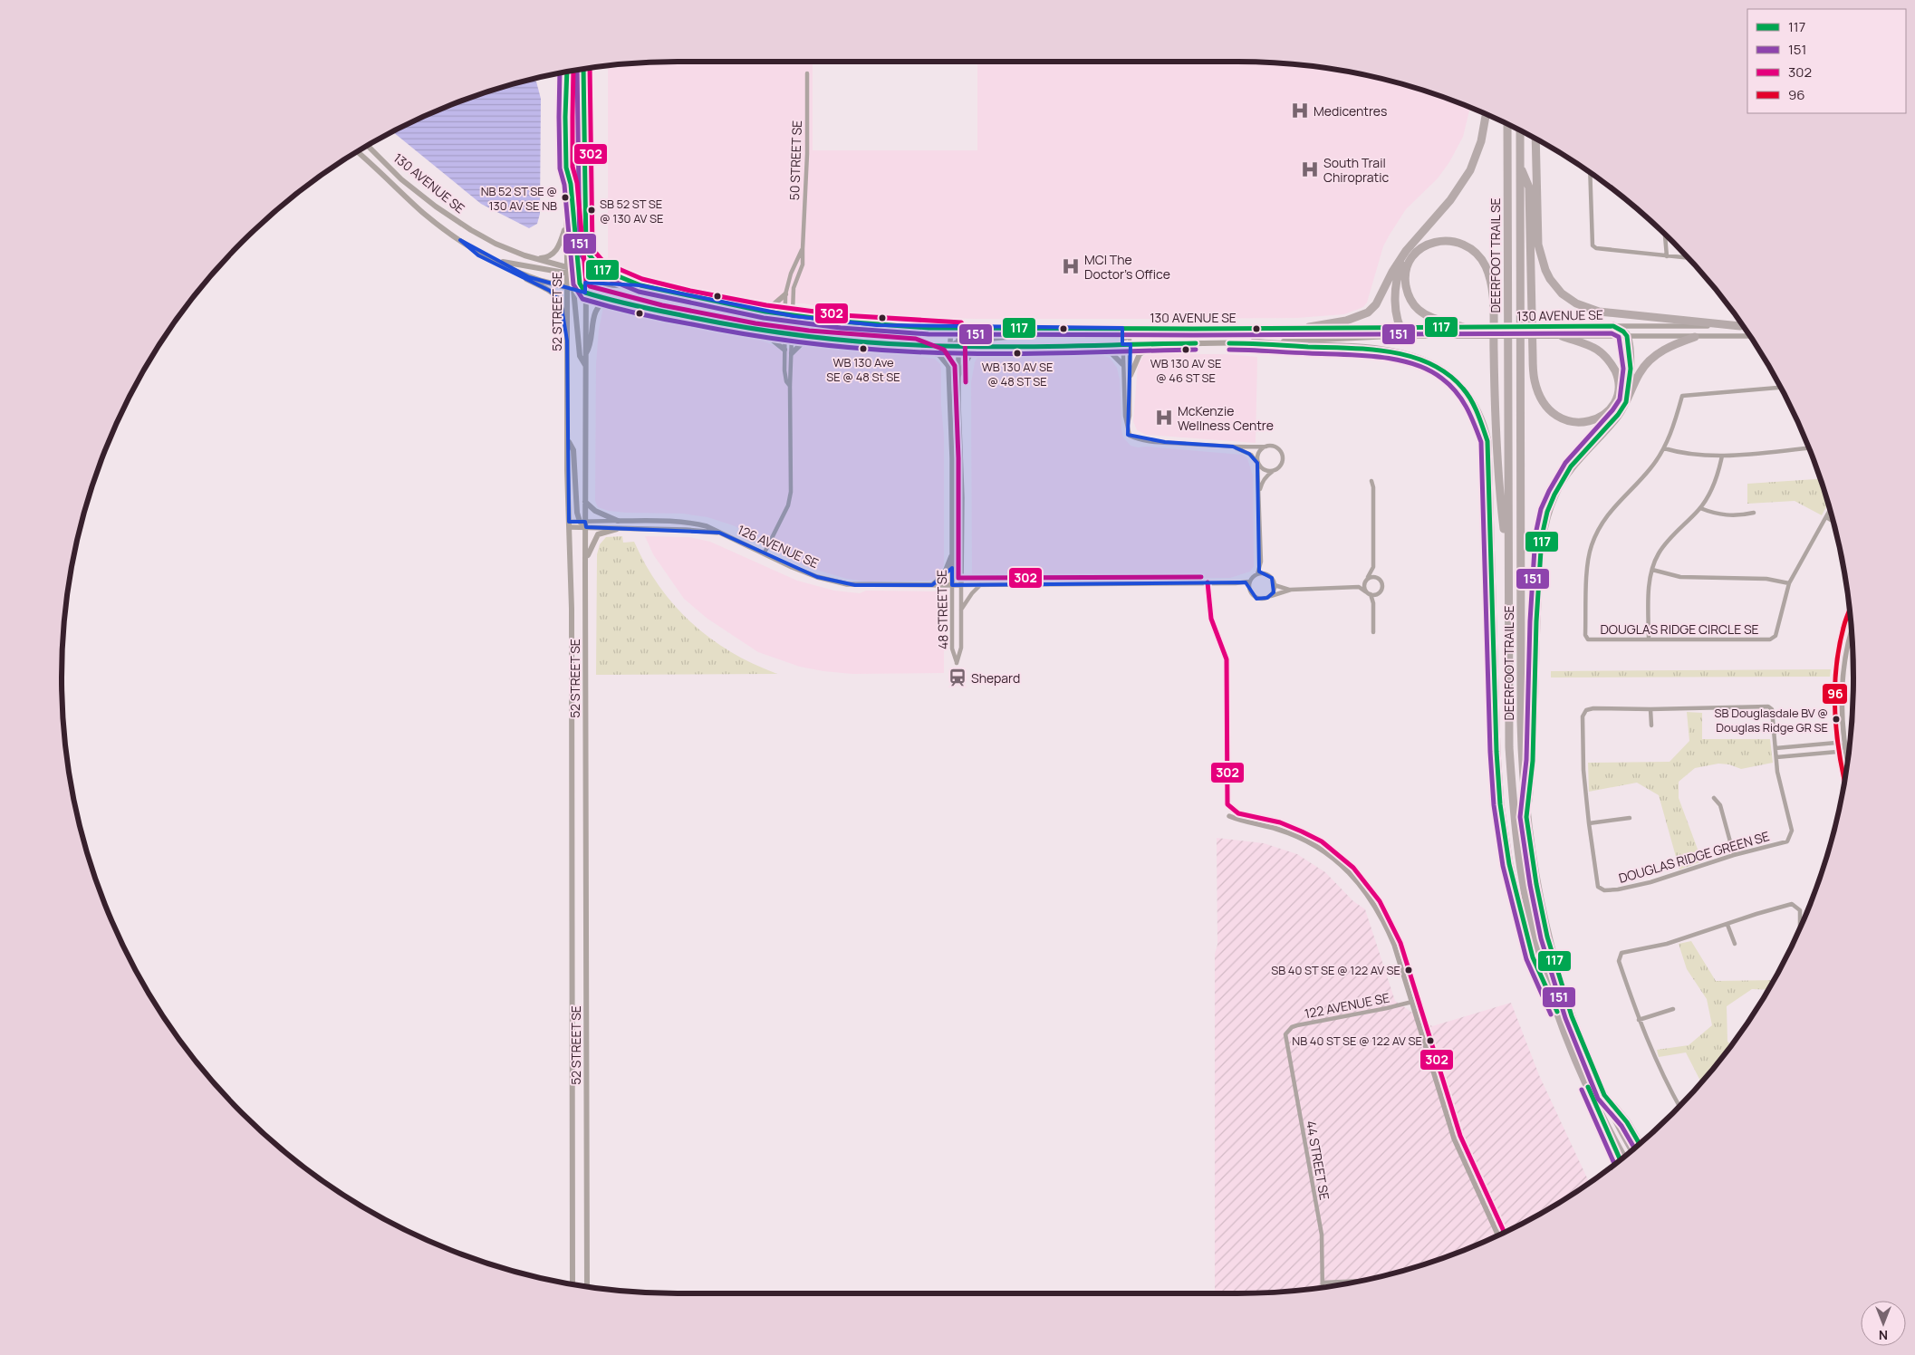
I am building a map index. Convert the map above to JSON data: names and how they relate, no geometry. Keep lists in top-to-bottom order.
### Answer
{
  "streets": {
    "highway": ["DEERFOOT TRAIL SE"],
    "main road": ["130 AVENUE SE", "52 STREET SE"],
    "street": [
      "50 STREET SE",
      "126 AVENUE SE",
      "48 STREET SE",
      "DOUGLAS RIDGE CIRCLE SE",
      "DOUGLAS RIDGE GREEN SE",
      "122 AVENUE SE",
      "44 STREET SE"
    ]
  },
  "crossings": [
    ["50 STREET SE", "130 AVENUE SE"],
    ["50 STREET SE", "126 AVENUE SE"],
    ["130 AVENUE SE", "52 STREET SE"],
    ["130 AVENUE SE", "48 STREET SE"],
    ["52 STREET SE", "126 AVENUE SE"],
    ["126 AVENUE SE", "48 STREET SE"],
    ["122 AVENUE SE", "44 STREET SE"]
  ],
  "places": {
    "hospital": [
      "Medicentres",
      "South Trail Chiropratic",
      "MCI The Doctor's Office",
      "McKenzie Wellness Centre"
    ],
    "other": [
      "NB 52 ST SE @ 130 AV SE NB",
      "SB 52 ST SE @ 130 AV SE",
      "WB 130 Ave SE @ 48 St SE",
      "WB 130 AV SE @ 46 ST SE",
      "WB 130 AV SE @ 48 ST SE",
      "SB Douglasdale BV @ Douglas Ridge GR SE",
      "SB 40 ST SE @ 122 AV SE",
      "NB 40 ST SE @ 122 AV SE"
    ],
    "station": ["Shepard"]
  },
  "lines": [
    "transit line 302",
    "transit line 117",
    "transit line 151",
    "transit line 96"
  ],
  "legend": [
    "117",
    "151",
    "302",
    "96"
  ],
  "north": "bottom"
}
